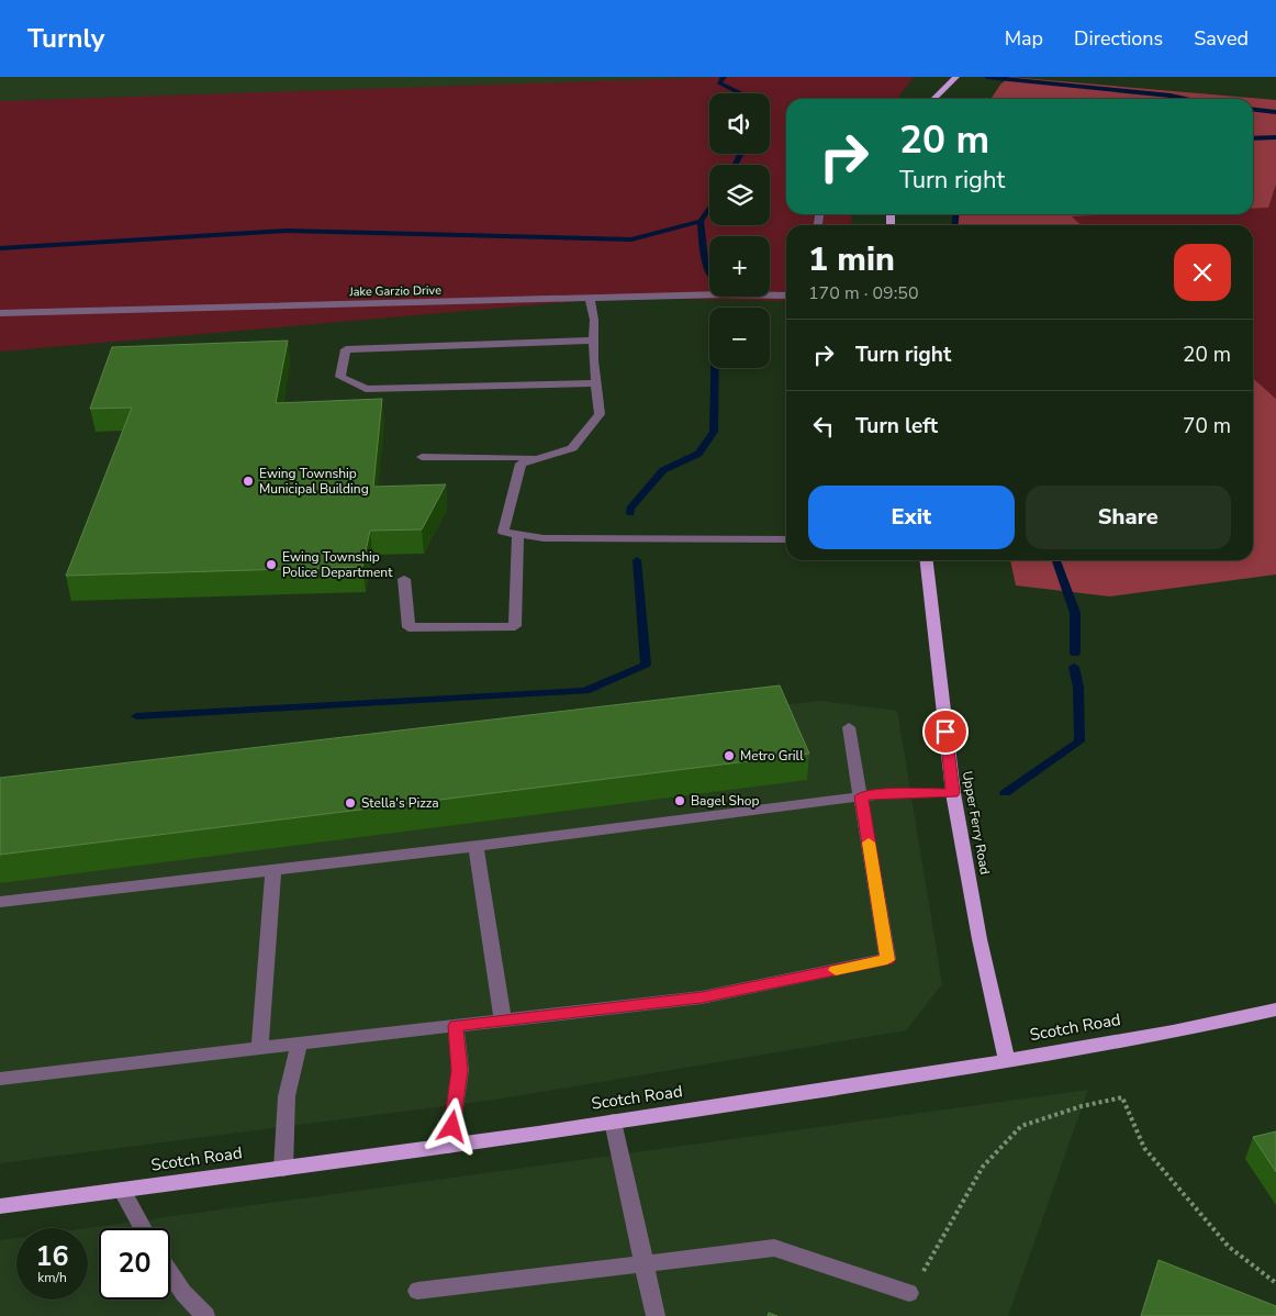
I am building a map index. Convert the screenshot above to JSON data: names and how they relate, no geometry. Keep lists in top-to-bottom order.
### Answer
{
  "streets": {
    "main road": ["Upper Ferry Road", "Scotch Road"],
    "lane": ["Jake Garzio Drive"]
  },
  "crossings": [
    ["Upper Ferry Road", "Scotch Road"]
  ],
  "places": [
    "Ewing Township Municipal Building",
    "Ewing Township Police Department",
    "Metro Grill",
    "Bagel Shop",
    "Stella's Pizza"
  ],
  "page": {
    "header": "Turnly",
    "nav": ["Map", "Directions", "Saved"],
    "map_buttons": ["+", "−"],
    "turn": ["20 m", "Turn right"],
    "heading": ["1 min", "170 m · 09:50"],
    "list": [
      {
        "name": "Turn right",
        "value": "20 m"
      },
      {
        "name": "Turn left",
        "value": "70 m"
      }
    ],
    "buttons": ["Exit", "Share"],
    "speed": "16 km/h",
    "limit": "20"
  }
}
